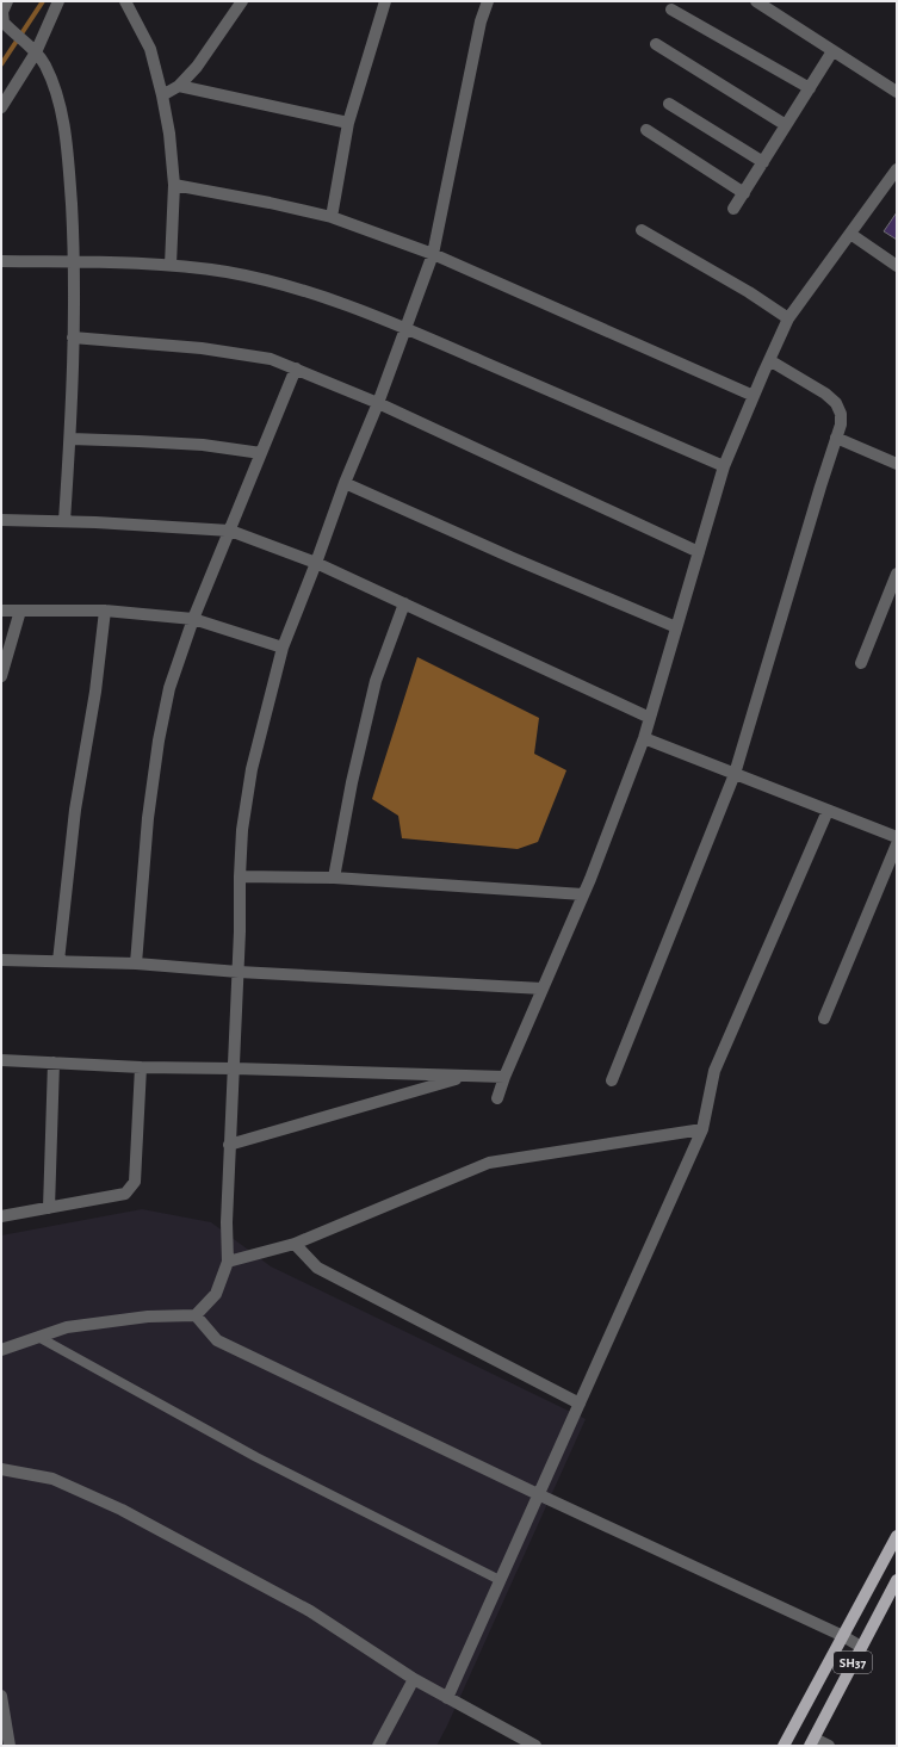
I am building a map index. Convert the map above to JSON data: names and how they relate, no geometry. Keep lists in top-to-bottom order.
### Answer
{
  "streets": {
    "main road": ["SH37"]
  }
}
